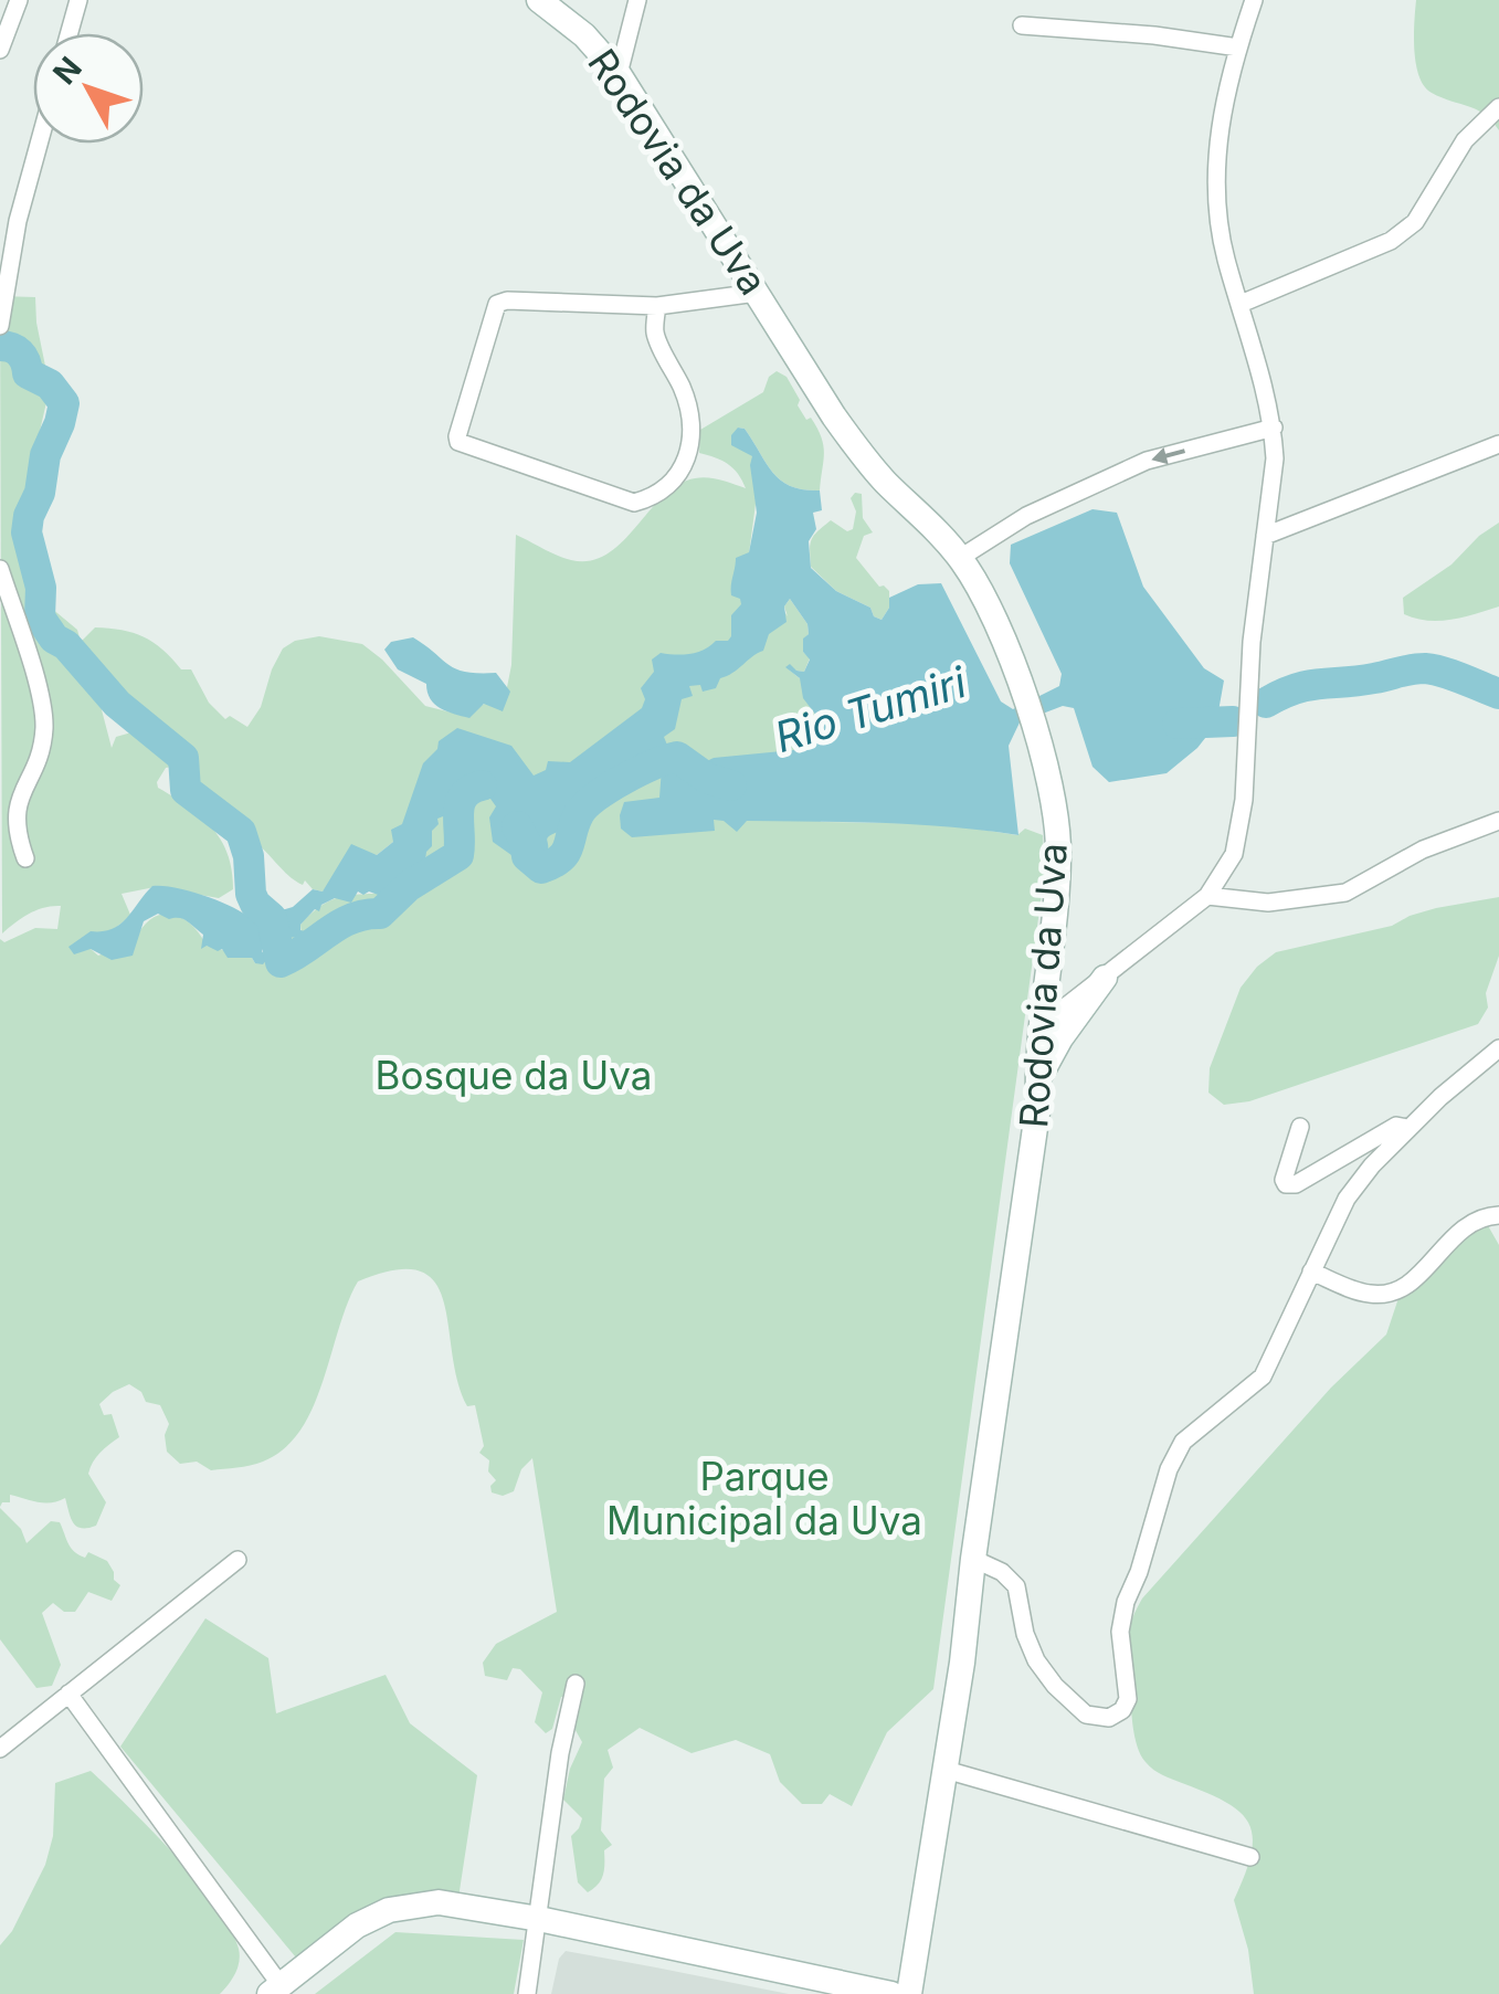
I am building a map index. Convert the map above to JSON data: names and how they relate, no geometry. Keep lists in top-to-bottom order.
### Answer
{
  "streets": {
    "street": ["Rodovia da Uva"]
  },
  "water": ["Rio Tumiri"],
  "parks": ["Bosque da Uva", "Parque Municipal da Uva"],
  "north": "top left"
}
